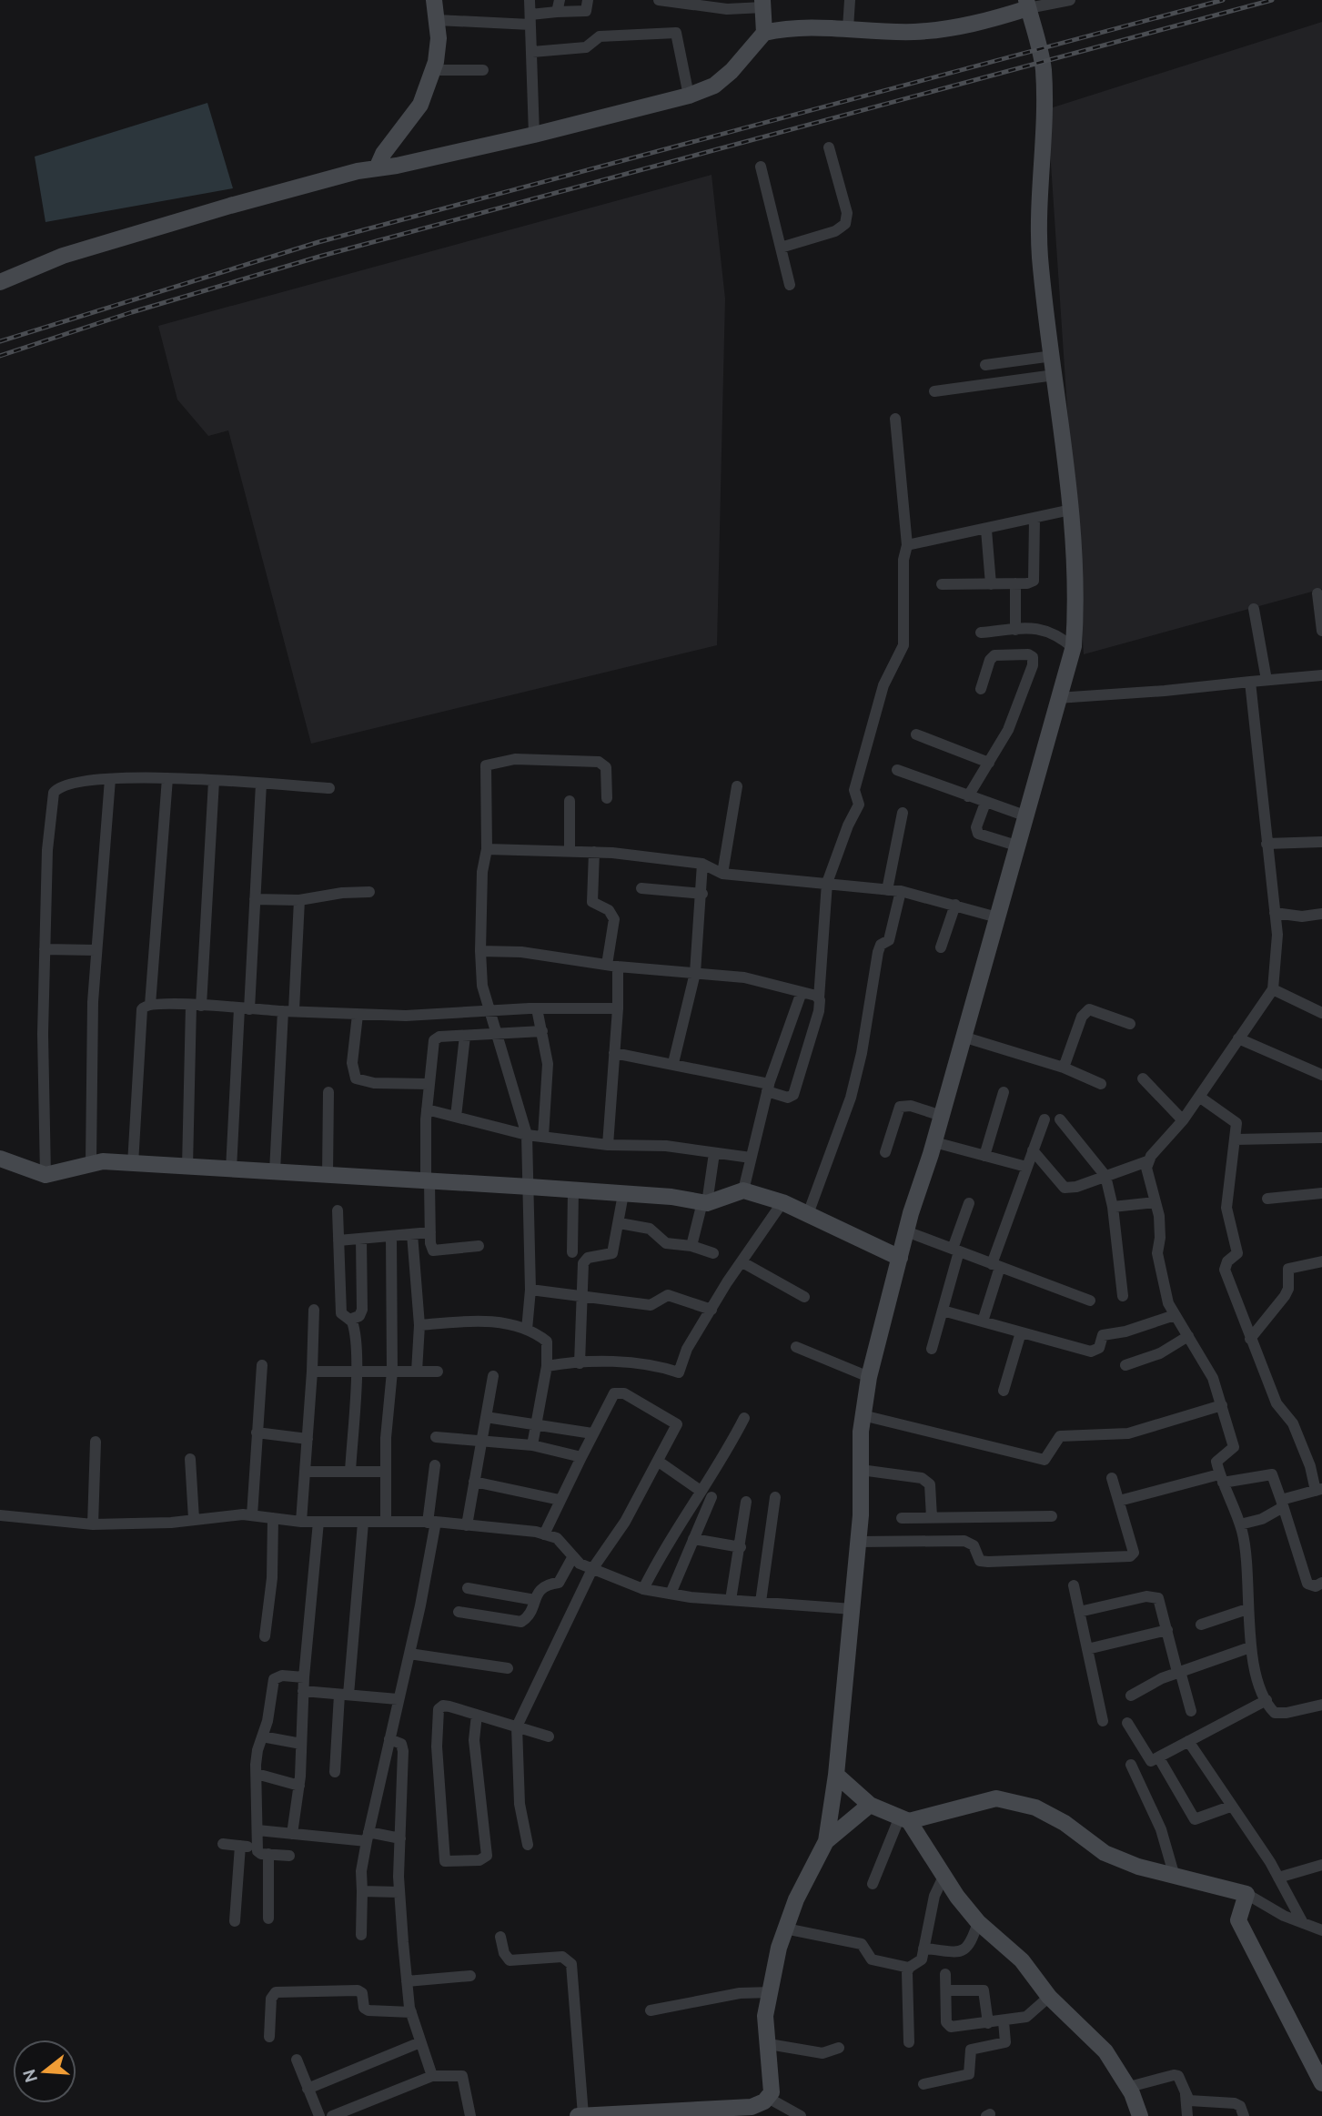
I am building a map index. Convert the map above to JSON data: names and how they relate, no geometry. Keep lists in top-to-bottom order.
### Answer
{
  "north": "left"
}
